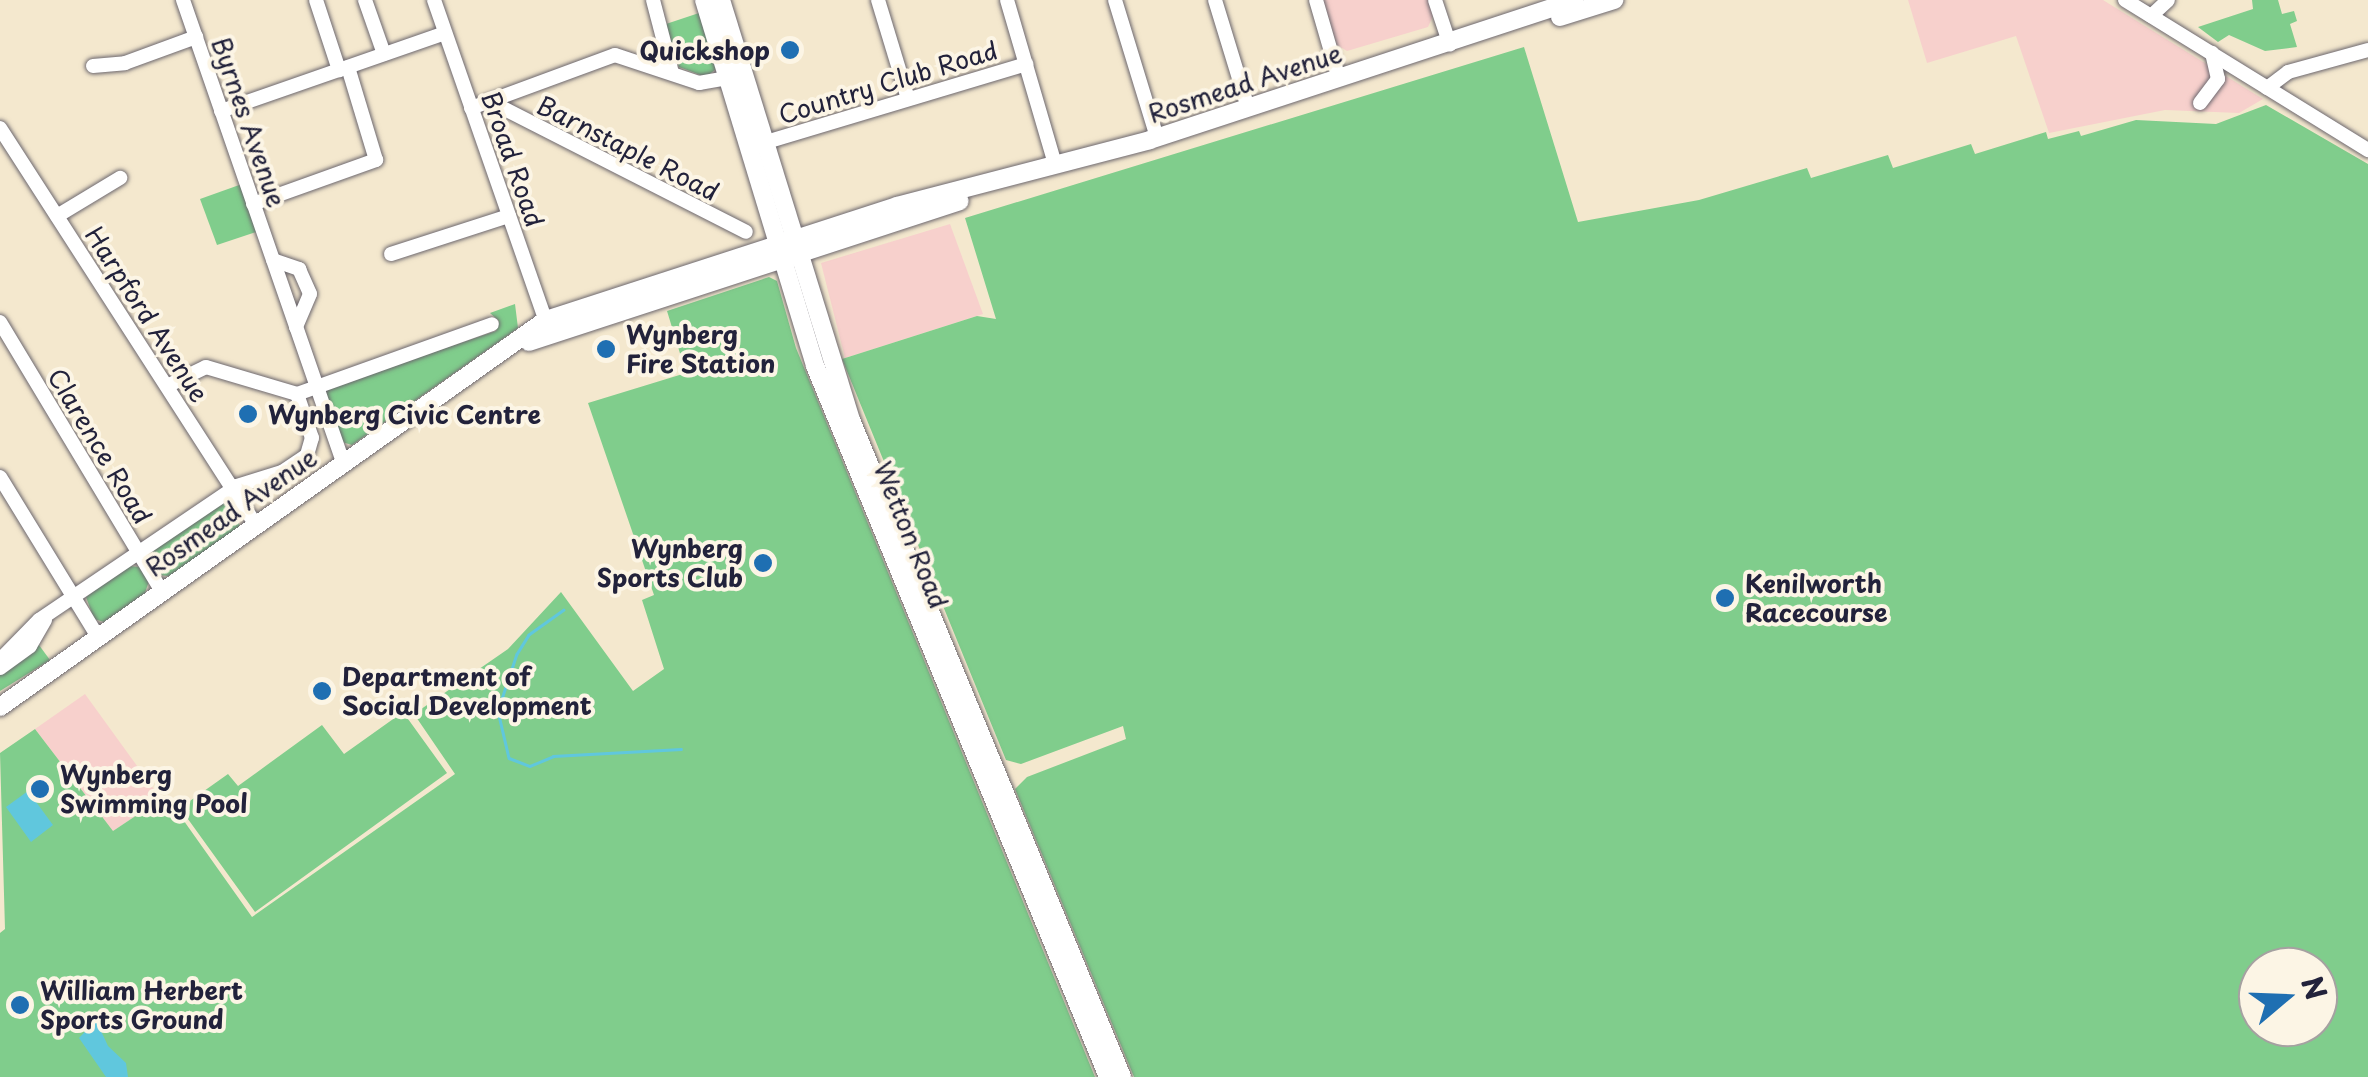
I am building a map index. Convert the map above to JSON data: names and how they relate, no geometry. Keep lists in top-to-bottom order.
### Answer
{
  "streets": {
    "main road": ["Rosmead Avenue", "Wetton Road"],
    "street": [
      "Country Club Road",
      "Byrnes Avenue",
      "Barnstaple Road",
      "Broad Road",
      "Harpford Avenue",
      "Clarence Road"
    ]
  },
  "crossings": [
    ["Country Club Road", "Wetton Road"],
    ["Rosmead Avenue", "Byrnes Avenue"],
    ["Rosmead Avenue", "Broad Road"],
    ["Rosmead Avenue", "Harpford Avenue"],
    ["Rosmead Avenue", "Clarence Road"],
    ["Rosmead Avenue", "Wetton Road"]
  ],
  "places": [
    "Quickshop",
    "Wynberg Fire Station",
    "Wynberg Civic Centre",
    "Wynberg Sports Club",
    "Kenilworth Racecourse",
    "Department of Social Development",
    "Wynberg Swimming Pool",
    "William Herbert Sports Ground"
  ],
  "north": "right"
}
